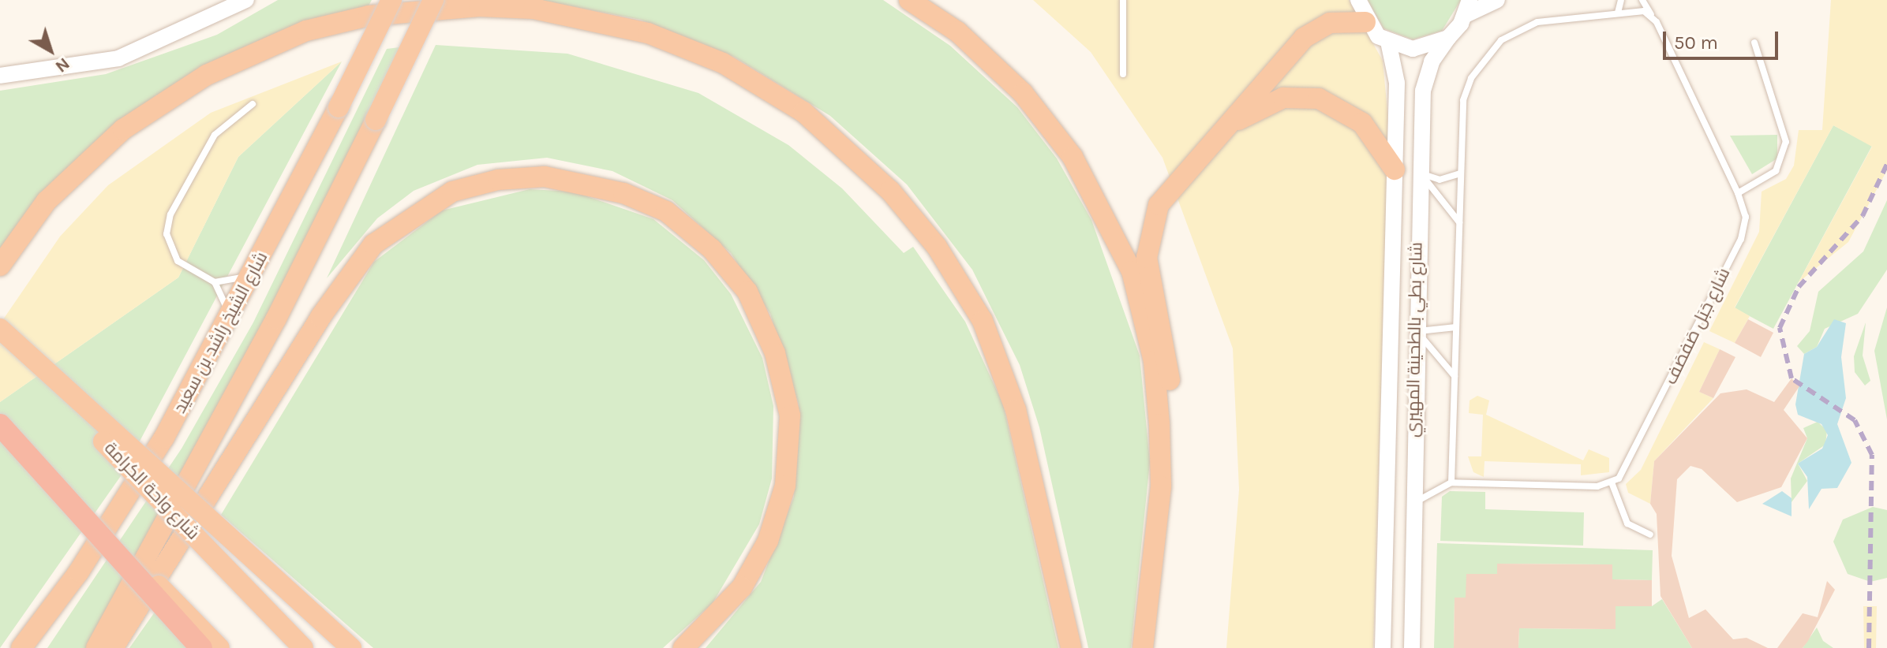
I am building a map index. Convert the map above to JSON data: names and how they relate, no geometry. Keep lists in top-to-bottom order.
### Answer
{
  "streets": {
    "highway": ["شارع الشيخ راشد بن سعيد", "شارع واحة الكرامة"],
    "street": ["شارع بطي بالطحينة المهيري"],
    "lane": ["شارع جَبَل صَفصَف"]
  },
  "scale_bar": "50 m",
  "north": "bottom right"
}
